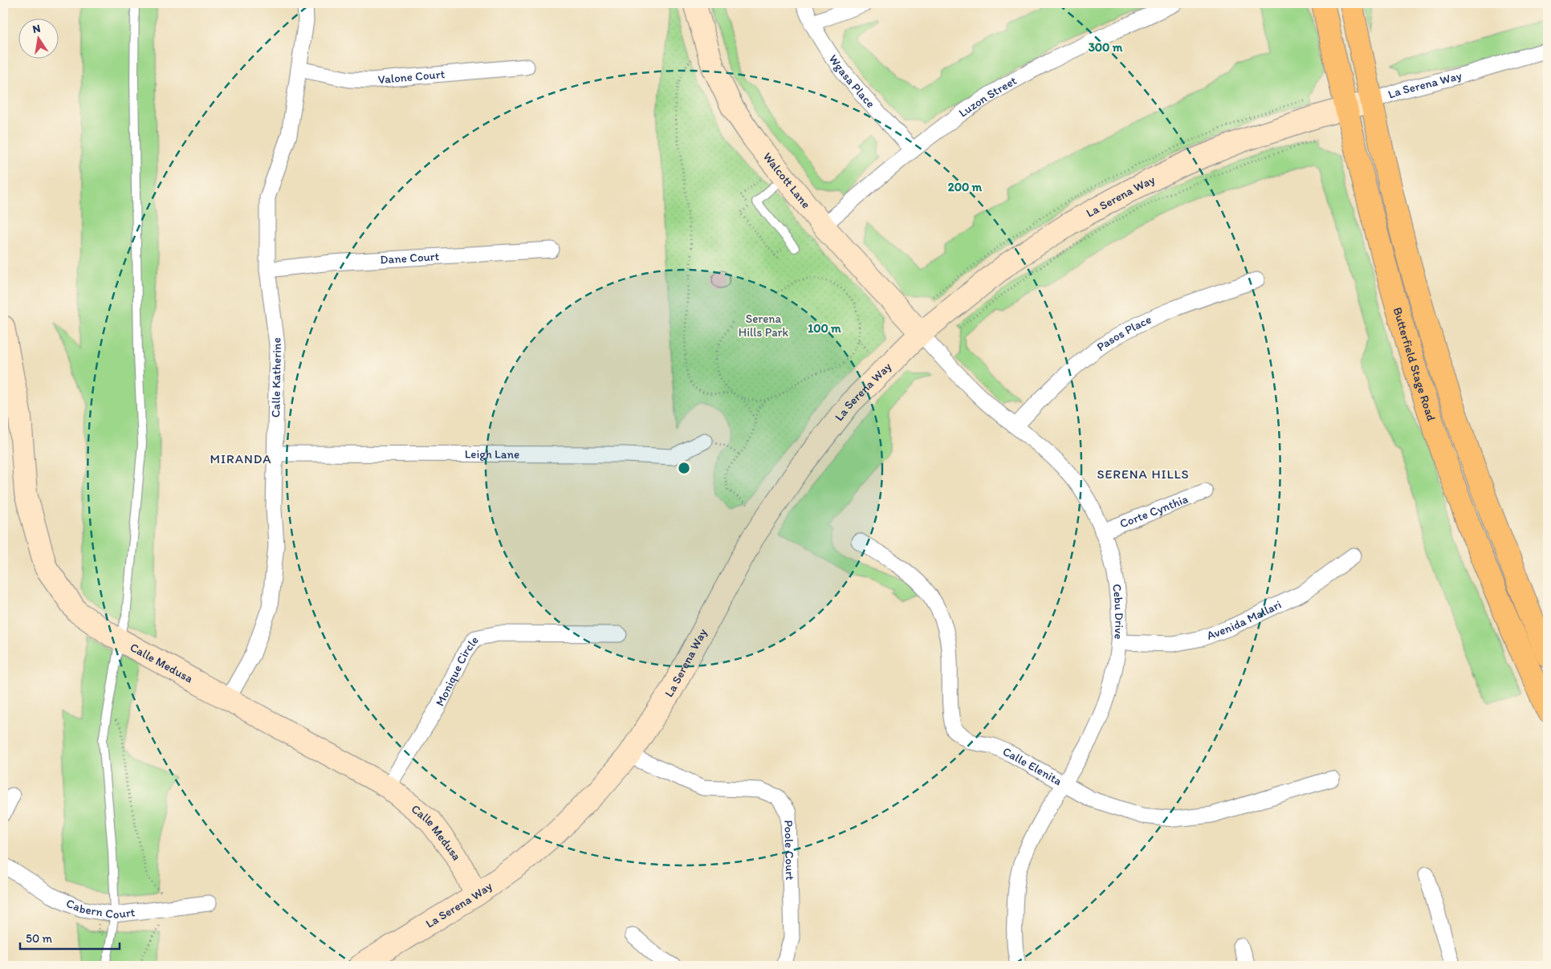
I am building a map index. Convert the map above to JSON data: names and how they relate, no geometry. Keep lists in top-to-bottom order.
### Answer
{
  "streets": {
    "main road": [
      "La Serena Way",
      "Walcott Lane",
      "Butterfield Stage Road",
      "Calle Medusa"
    ],
    "street": [
      "Valone Court",
      "Wgasa Place",
      "Luzon Street",
      "Dane Court",
      "Pasos Place",
      "Calle Katherine",
      "Leigh Lane",
      "Corte Cynthia",
      "Cebu Drive",
      "Avenida Mallari",
      "Monique Circle",
      "Calle Elenita",
      "Poole Court",
      "Cabern Court"
    ]
  },
  "crossings": [
    ["Valone Court", "Calle Katherine"],
    ["Wgasa Place", "Luzon Street"],
    ["La Serena Way", "Walcott Lane"],
    ["La Serena Way", "Butterfield Stage Road"],
    ["La Serena Way", "Cebu Drive"],
    ["La Serena Way", "Calle Medusa"],
    ["La Serena Way", "Poole Court"],
    ["Luzon Street", "Walcott Lane"],
    ["Walcott Lane", "Cebu Drive"],
    ["Dane Court", "Calle Katherine"],
    ["Pasos Place", "Cebu Drive"],
    ["Calle Katherine", "Leigh Lane"],
    ["Calle Katherine", "Calle Medusa"],
    ["Corte Cynthia", "Cebu Drive"],
    ["Cebu Drive", "Avenida Mallari"],
    ["Cebu Drive", "Calle Elenita"],
    ["Calle Medusa", "Monique Circle"]
  ],
  "districts": ["MIRANDA", "SERENA HILLS"],
  "parks": ["Serena Hills Park"],
  "scale_bar": "50 m",
  "north": "top",
  "rings": ["300 m", "200 m", "100 m"]
}
